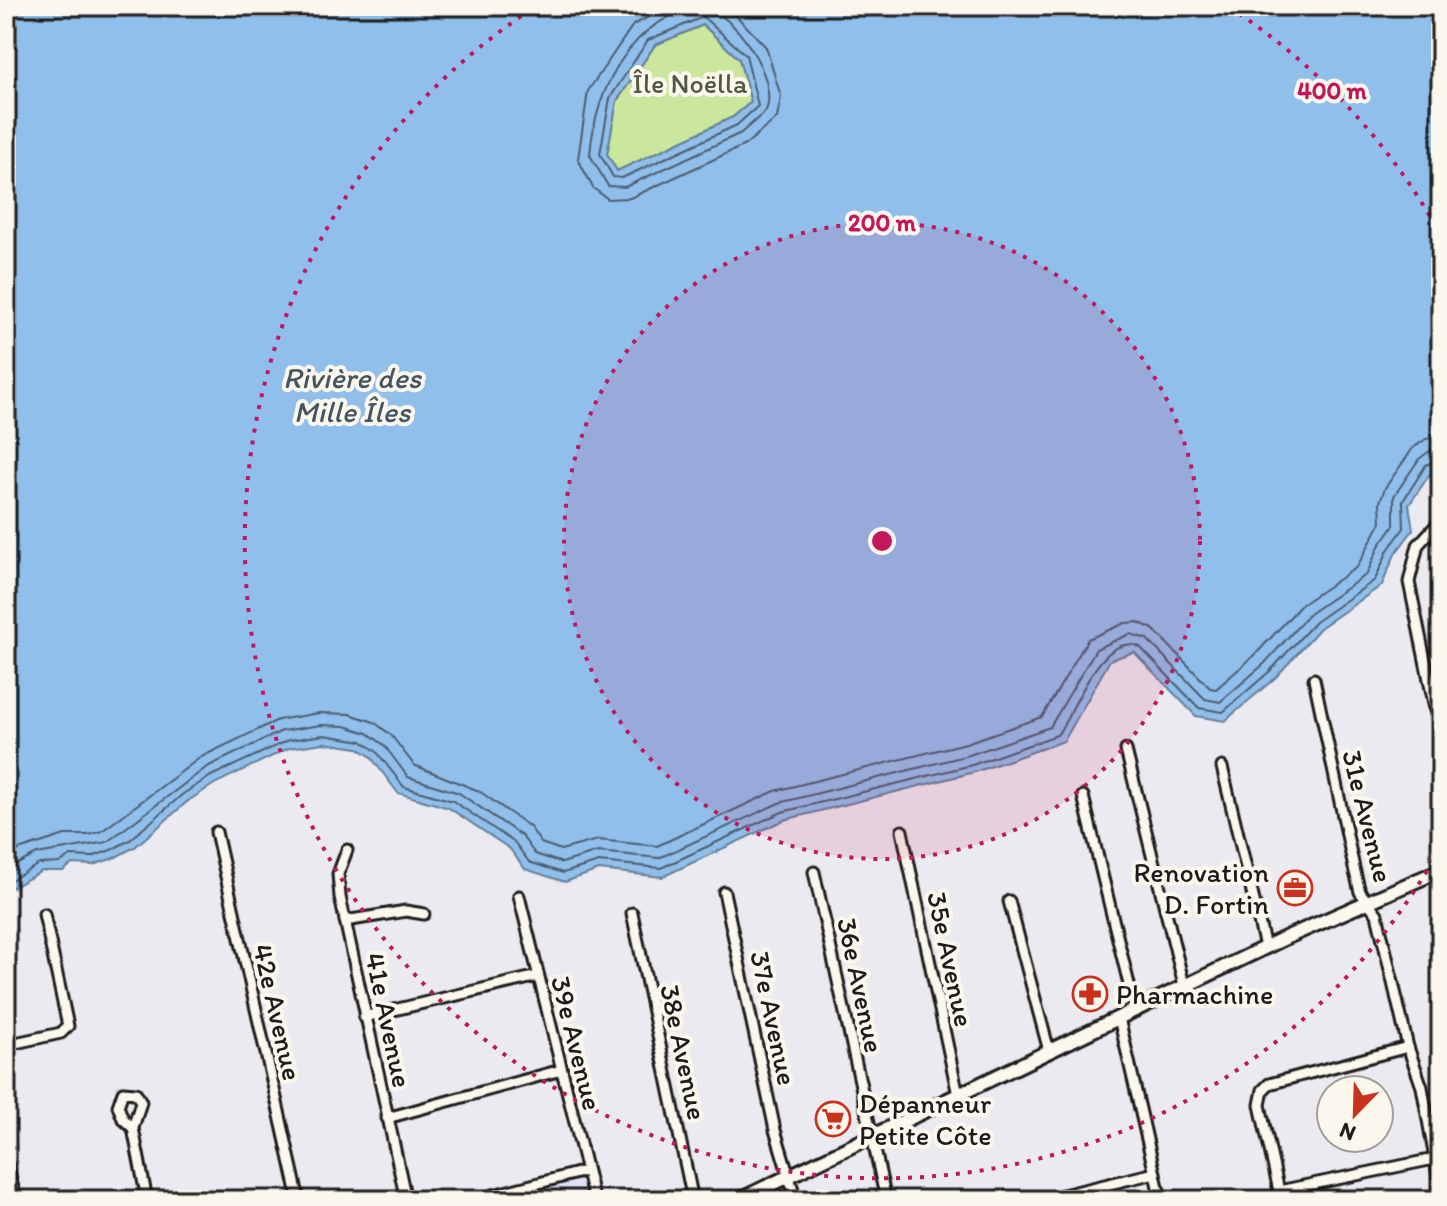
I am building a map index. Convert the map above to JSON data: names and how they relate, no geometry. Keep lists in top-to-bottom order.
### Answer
{
  "streets": {
    "street": [
      "31e Avenue",
      "35e Avenue",
      "36e Avenue",
      "42e Avenue",
      "37e Avenue",
      "41e Avenue",
      "39e Avenue",
      "38e Avenue"
    ]
  },
  "water": ["Rivière des Mille Îles"],
  "parks": ["Île Noëlla"],
  "places": {
    "office": ["Renovation D. Fortin"],
    "pharmacy": ["Pharmachine"],
    "supermarket": ["Dépanneur Petite Côte"]
  },
  "north": "bottom left",
  "rings": ["400 m", "200 m"]
}
